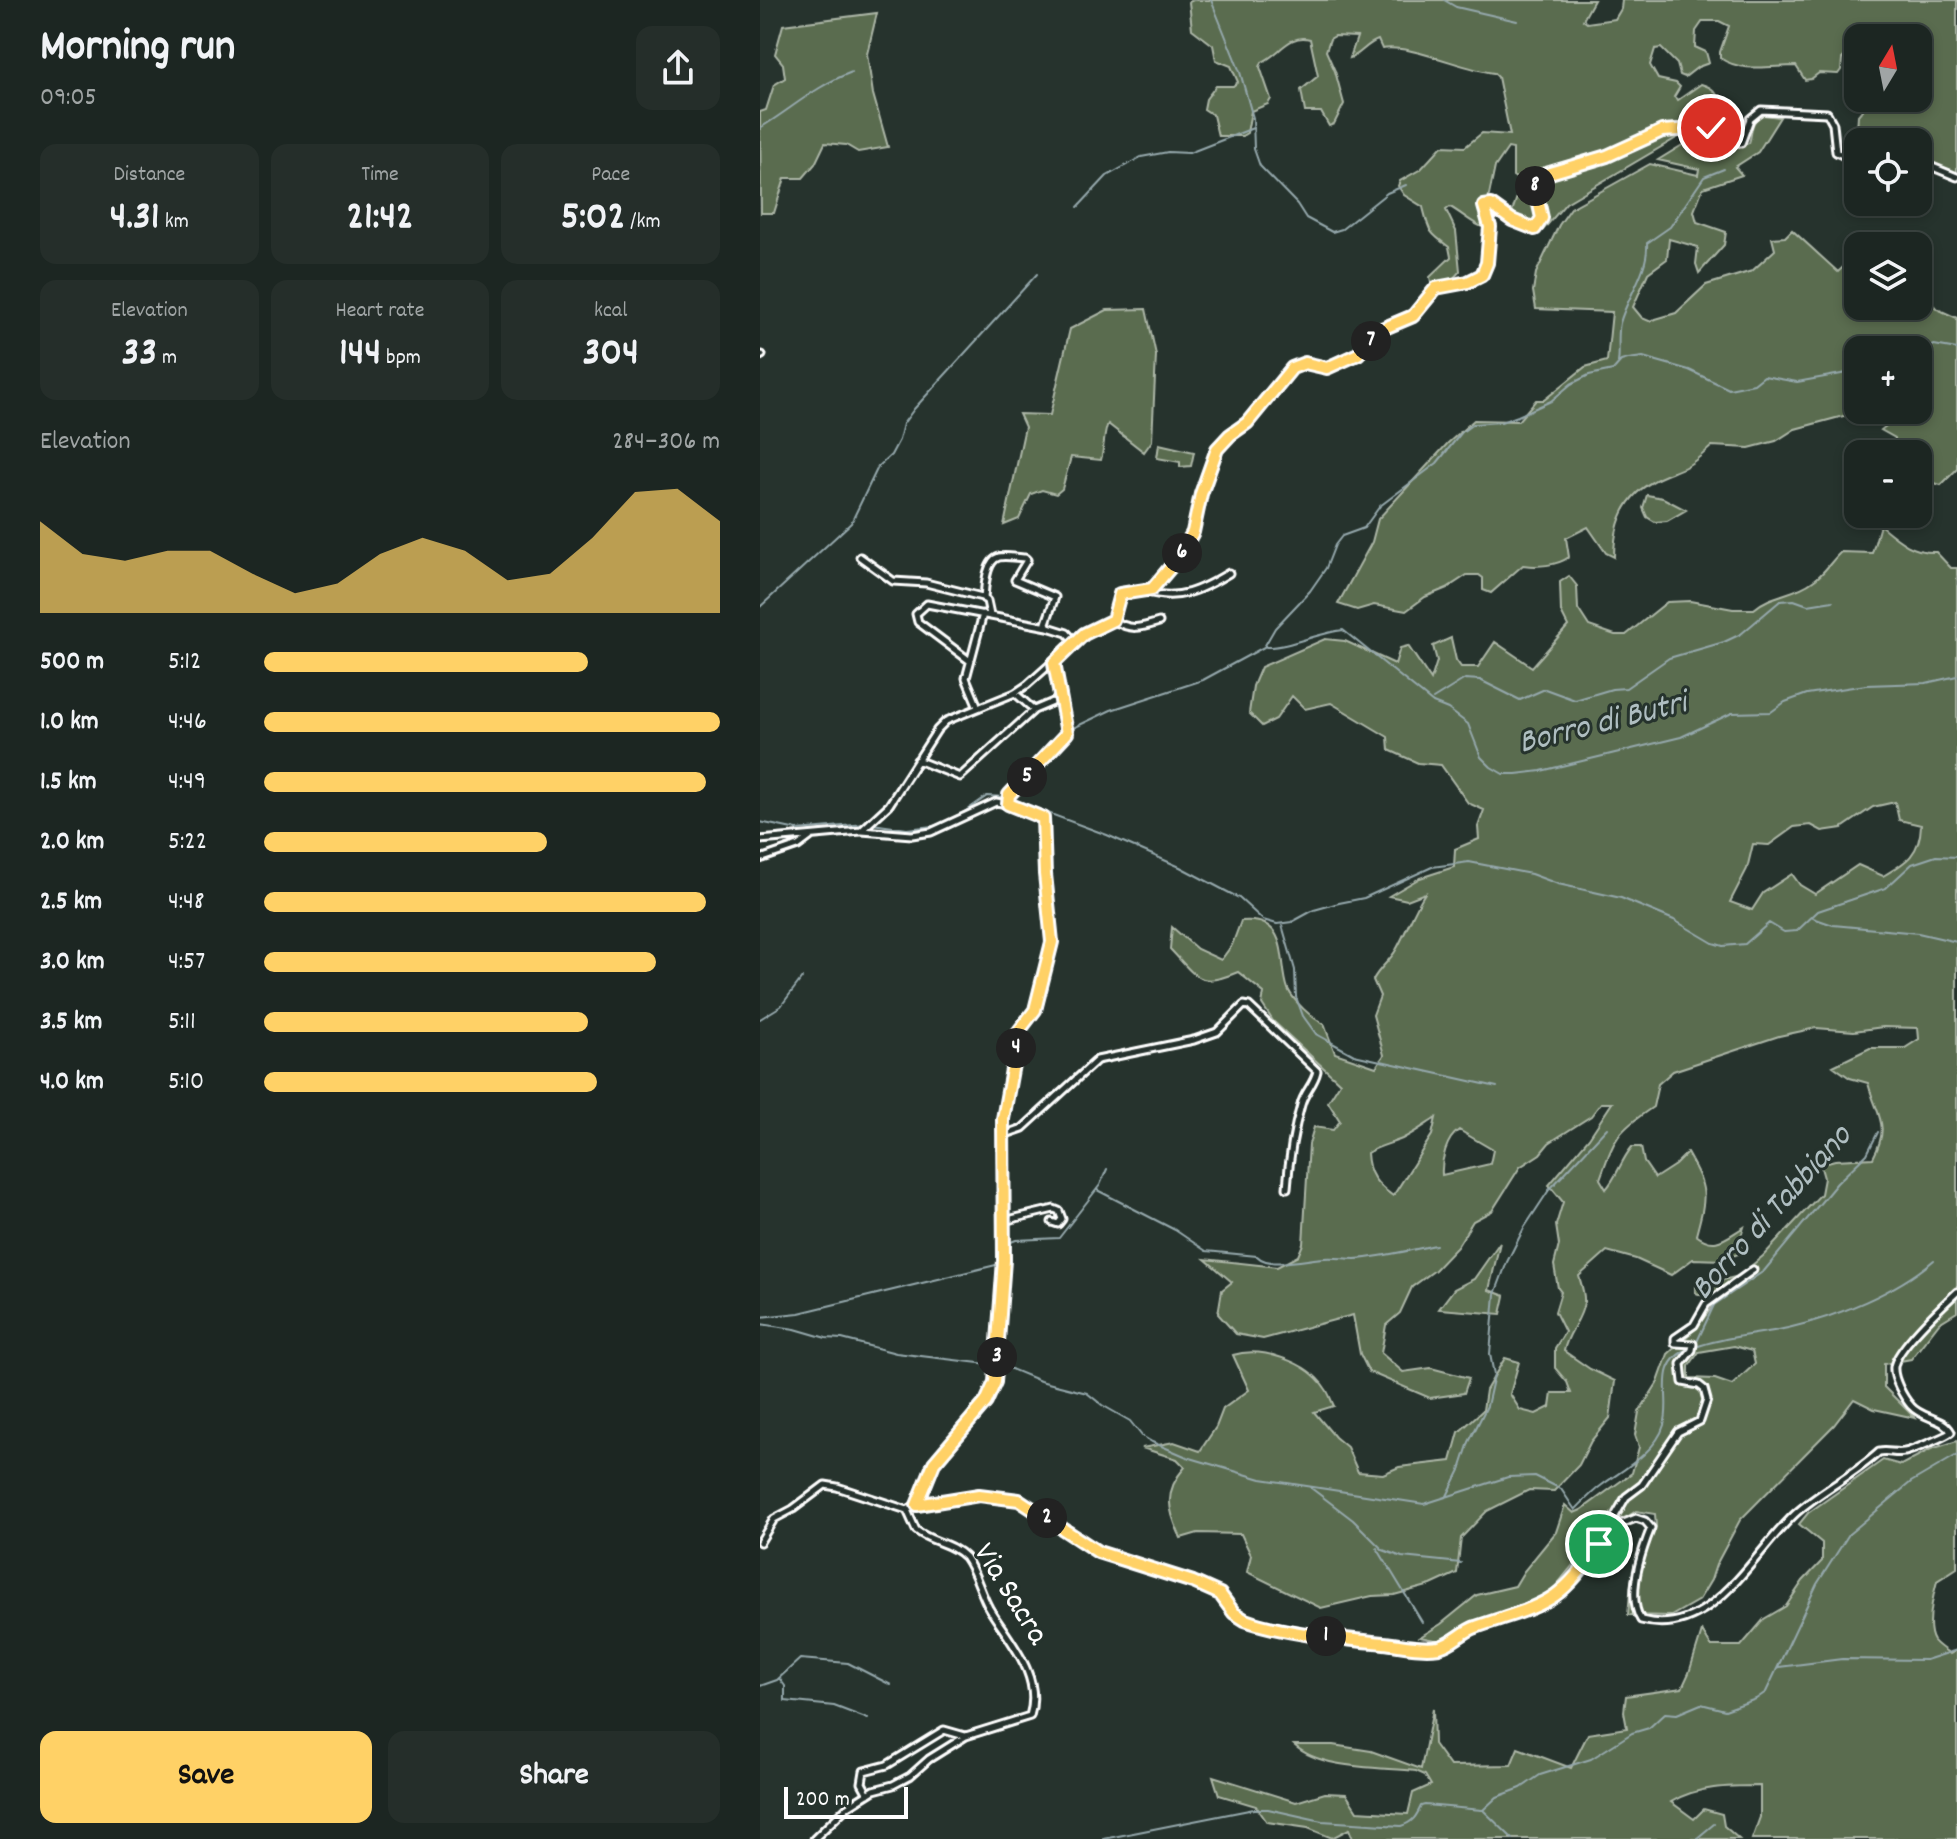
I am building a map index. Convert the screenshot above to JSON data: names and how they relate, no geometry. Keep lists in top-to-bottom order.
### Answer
{
  "streets": {
    "street": ["Via Sacra"]
  },
  "water": ["Borro di Butri", "Borro di Tabbiano"],
  "scale_bar": "200 m",
  "north": "top",
  "page": {
    "heading": ["Morning run", "09:05"],
    "map_buttons": ["+", "−"],
    "stats": [
      ["Distance", "4.31 km"],
      ["Time", "21:42"],
      ["Pace", "5:02 /km"],
      ["Elevation", "33 m"],
      ["Heart rate", "144 bpm"],
      ["kcal", "304"]
    ],
    "pins": [
      "8",
      "7",
      "6",
      "5",
      "4",
      "3",
      "2",
      "1"
    ],
    "chart": ["Elevation", "284–306 m"],
    "list": [
      {
        "name": "500 m",
        "note": "5:12"
      },
      {
        "name": "1.0 km",
        "note": "4:46"
      },
      {
        "name": "1.5 km",
        "note": "4:49"
      },
      {
        "name": "2.0 km",
        "note": "5:22"
      },
      {
        "name": "2.5 km",
        "note": "4:48"
      },
      {
        "name": "3.0 km",
        "note": "4:57"
      },
      {
        "name": "3.5 km",
        "note": "5:11"
      },
      {
        "name": "4.0 km",
        "note": "5:10"
      }
    ],
    "buttons": ["Save", "Share"],
    "scale": "200 m"
  }
}
